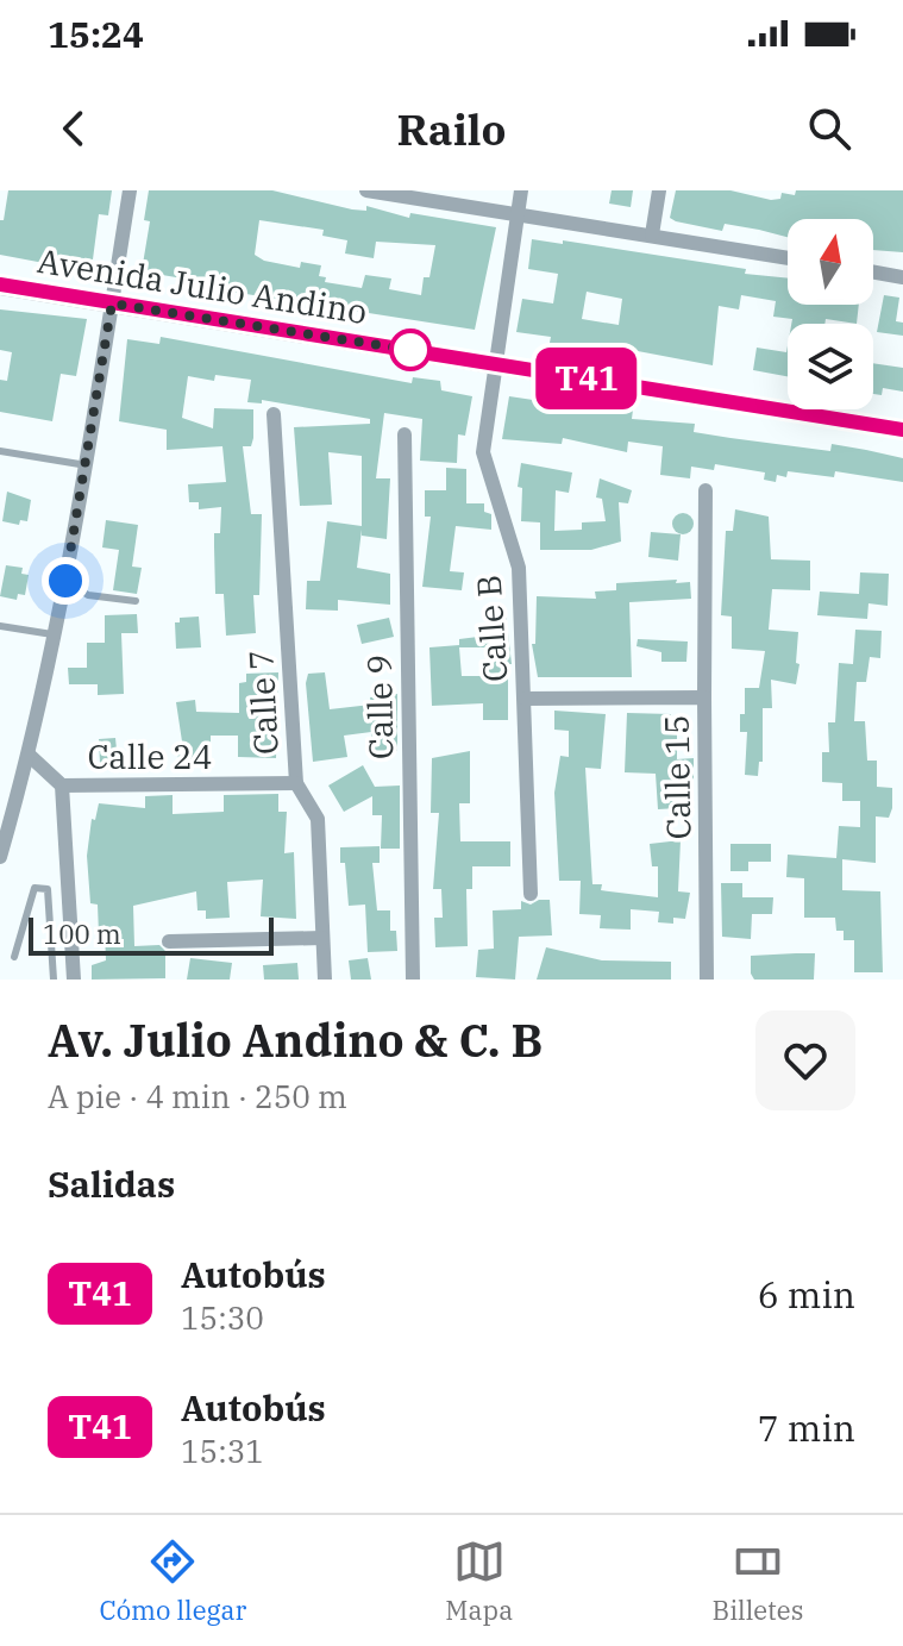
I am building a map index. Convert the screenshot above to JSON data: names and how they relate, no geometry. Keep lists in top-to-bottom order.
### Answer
{
  "streets": {
    "street": [
      "Avenida Julio Andino",
      "Calle B",
      "Calle 7",
      "Calle 9",
      "Calle 24",
      "Calle 15"
    ]
  },
  "crossings": [
    ["Avenida Julio Andino", "Calle B"],
    ["Calle B", "Calle 15"],
    ["Calle 7", "Calle 24"]
  ],
  "lines": ["bus line T41"],
  "scale_bar": "100 m",
  "north": "top",
  "page": {
    "status": "15:24",
    "header": "Railo",
    "on_map": "T41",
    "scale": "100 m",
    "heading": [
      ["Av. Julio Andino & C. B", "A pie · 4 min · 250 m"],
      "Salidas"
    ],
    "list": [
      {
        "mark": "T41",
        "name": "Autobús",
        "note": "15:30",
        "value": "6 min"
      },
      {
        "mark": "T41",
        "name": "Autobús",
        "note": "15:31",
        "value": "7 min"
      }
    ],
    "tabs": ["Cómo llegar", "Mapa", "Billetes"]
  }
}
